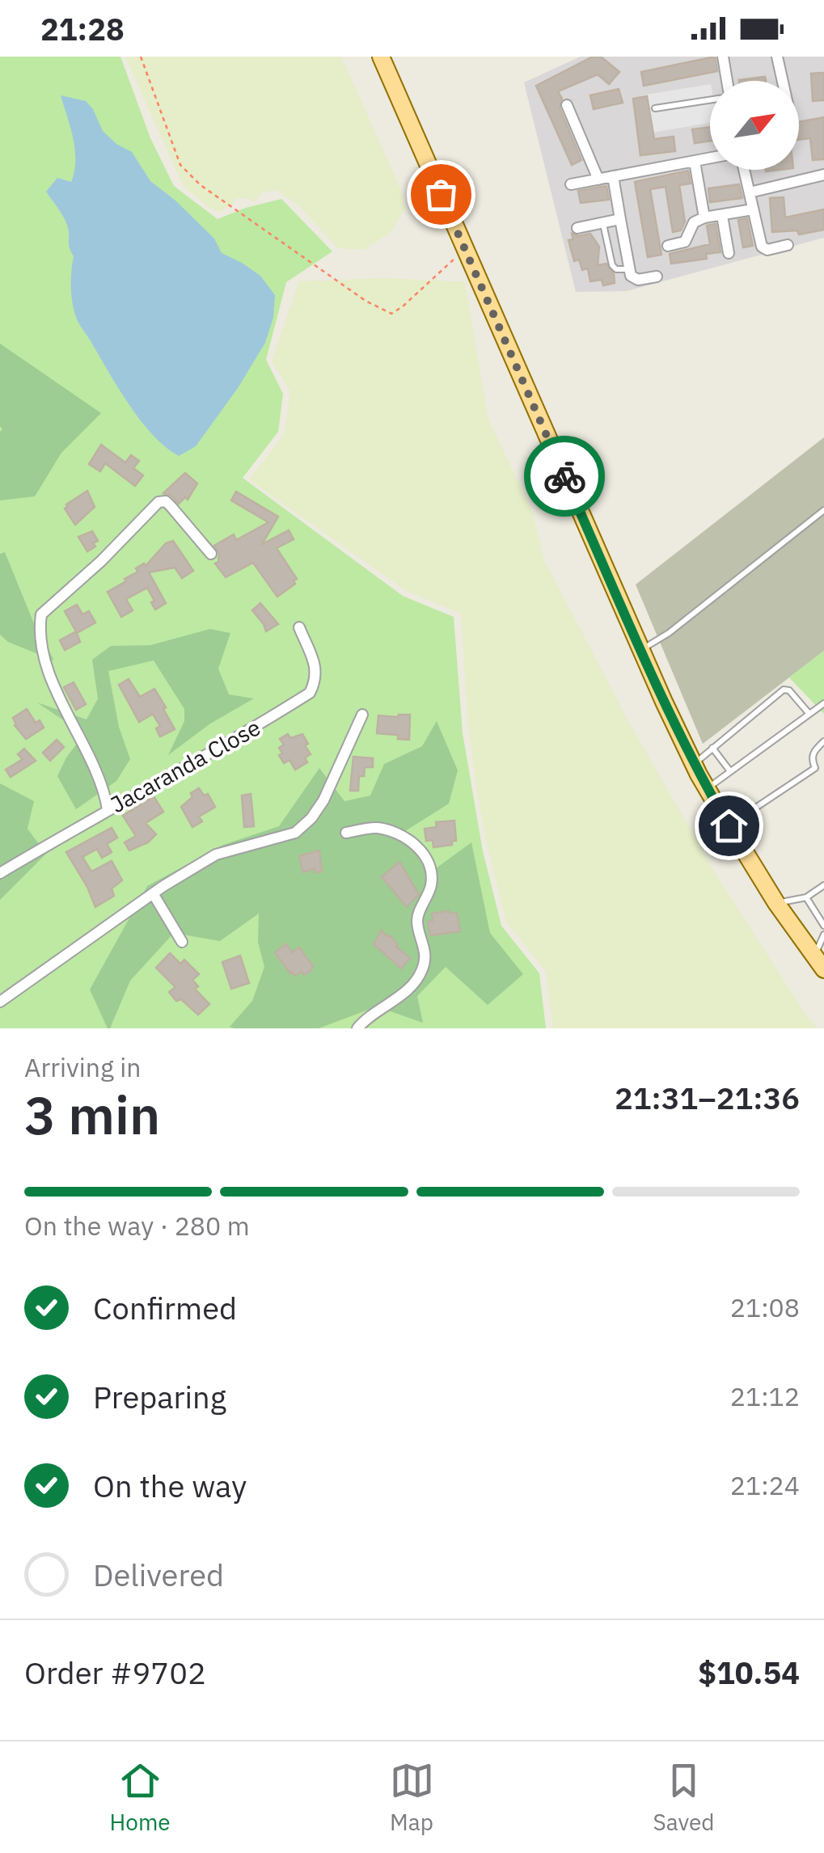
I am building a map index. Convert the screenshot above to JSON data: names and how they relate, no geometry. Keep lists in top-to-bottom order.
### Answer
{
  "streets": {
    "street": ["Jacaranda Close"]
  },
  "north": "top right",
  "page": {
    "status": "21:28",
    "heading": ["3 min", "Arriving in", "21:31–21:36"],
    "panel": ["Order #9702", "$10.54"],
    "bar": "On the way · 280 m",
    "list": [
      ["Confirmed", "21:08"],
      ["Preparing", "21:12"],
      ["On the way", "21:24"],
      "Delivered"
    ],
    "tabs": ["Home", "Map", "Saved"]
  }
}
